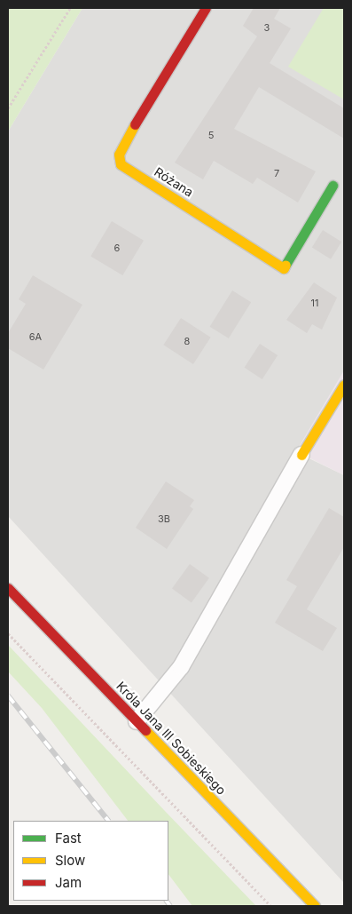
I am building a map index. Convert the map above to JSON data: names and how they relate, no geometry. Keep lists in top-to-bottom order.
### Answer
{
  "streets": {
    "street": ["Różana", "Króla Jana III Sobieskiego"]
  },
  "house_numbers": [
    "3",
    "5",
    "7",
    "6",
    "11",
    "6A",
    "8",
    "3B"
  ],
  "legend": ["Fast", "Slow", "Jam"]
}
